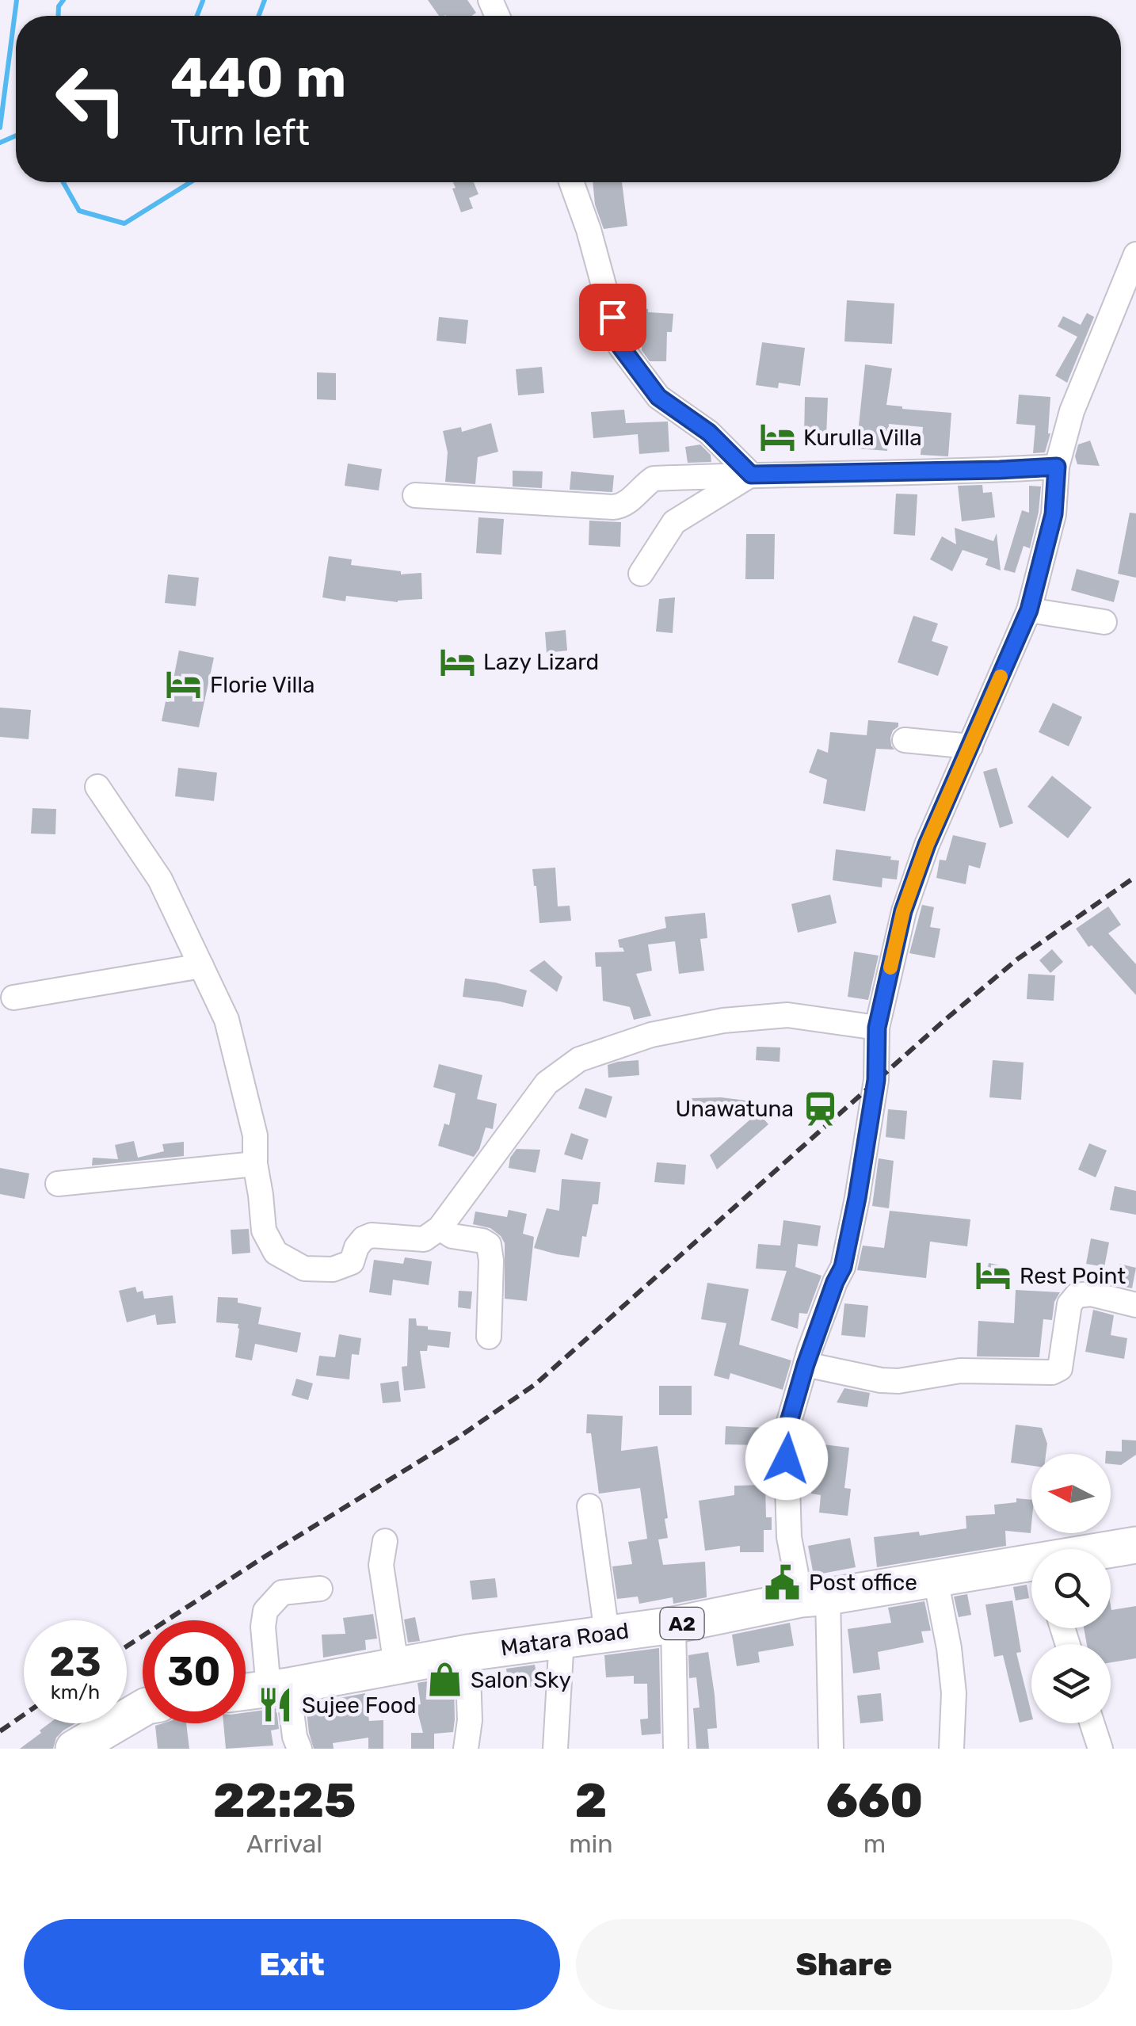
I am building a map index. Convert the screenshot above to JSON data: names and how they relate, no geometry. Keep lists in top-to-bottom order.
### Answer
{
  "streets": {
    "highway": ["A2", "Matara Road"]
  },
  "places": {
    "hotel": [
      "Kurulla Villa",
      "Lazy Lizard",
      "Florie Villa",
      "Rest Point"
    ],
    "station": ["Unawatuna"],
    "public building": ["Post office"],
    "shop": ["Salon Sky"],
    "restaurant": ["Sujee Food"]
  },
  "north": "left",
  "page": {
    "turn": ["440 m", "Turn left"],
    "speed": "23 km/h",
    "limit": "30",
    "eta": [
      "22:25",
      "Arrival",
      "2",
      "min",
      "660",
      "m"
    ],
    "buttons": ["Exit", "Share"]
  }
}
